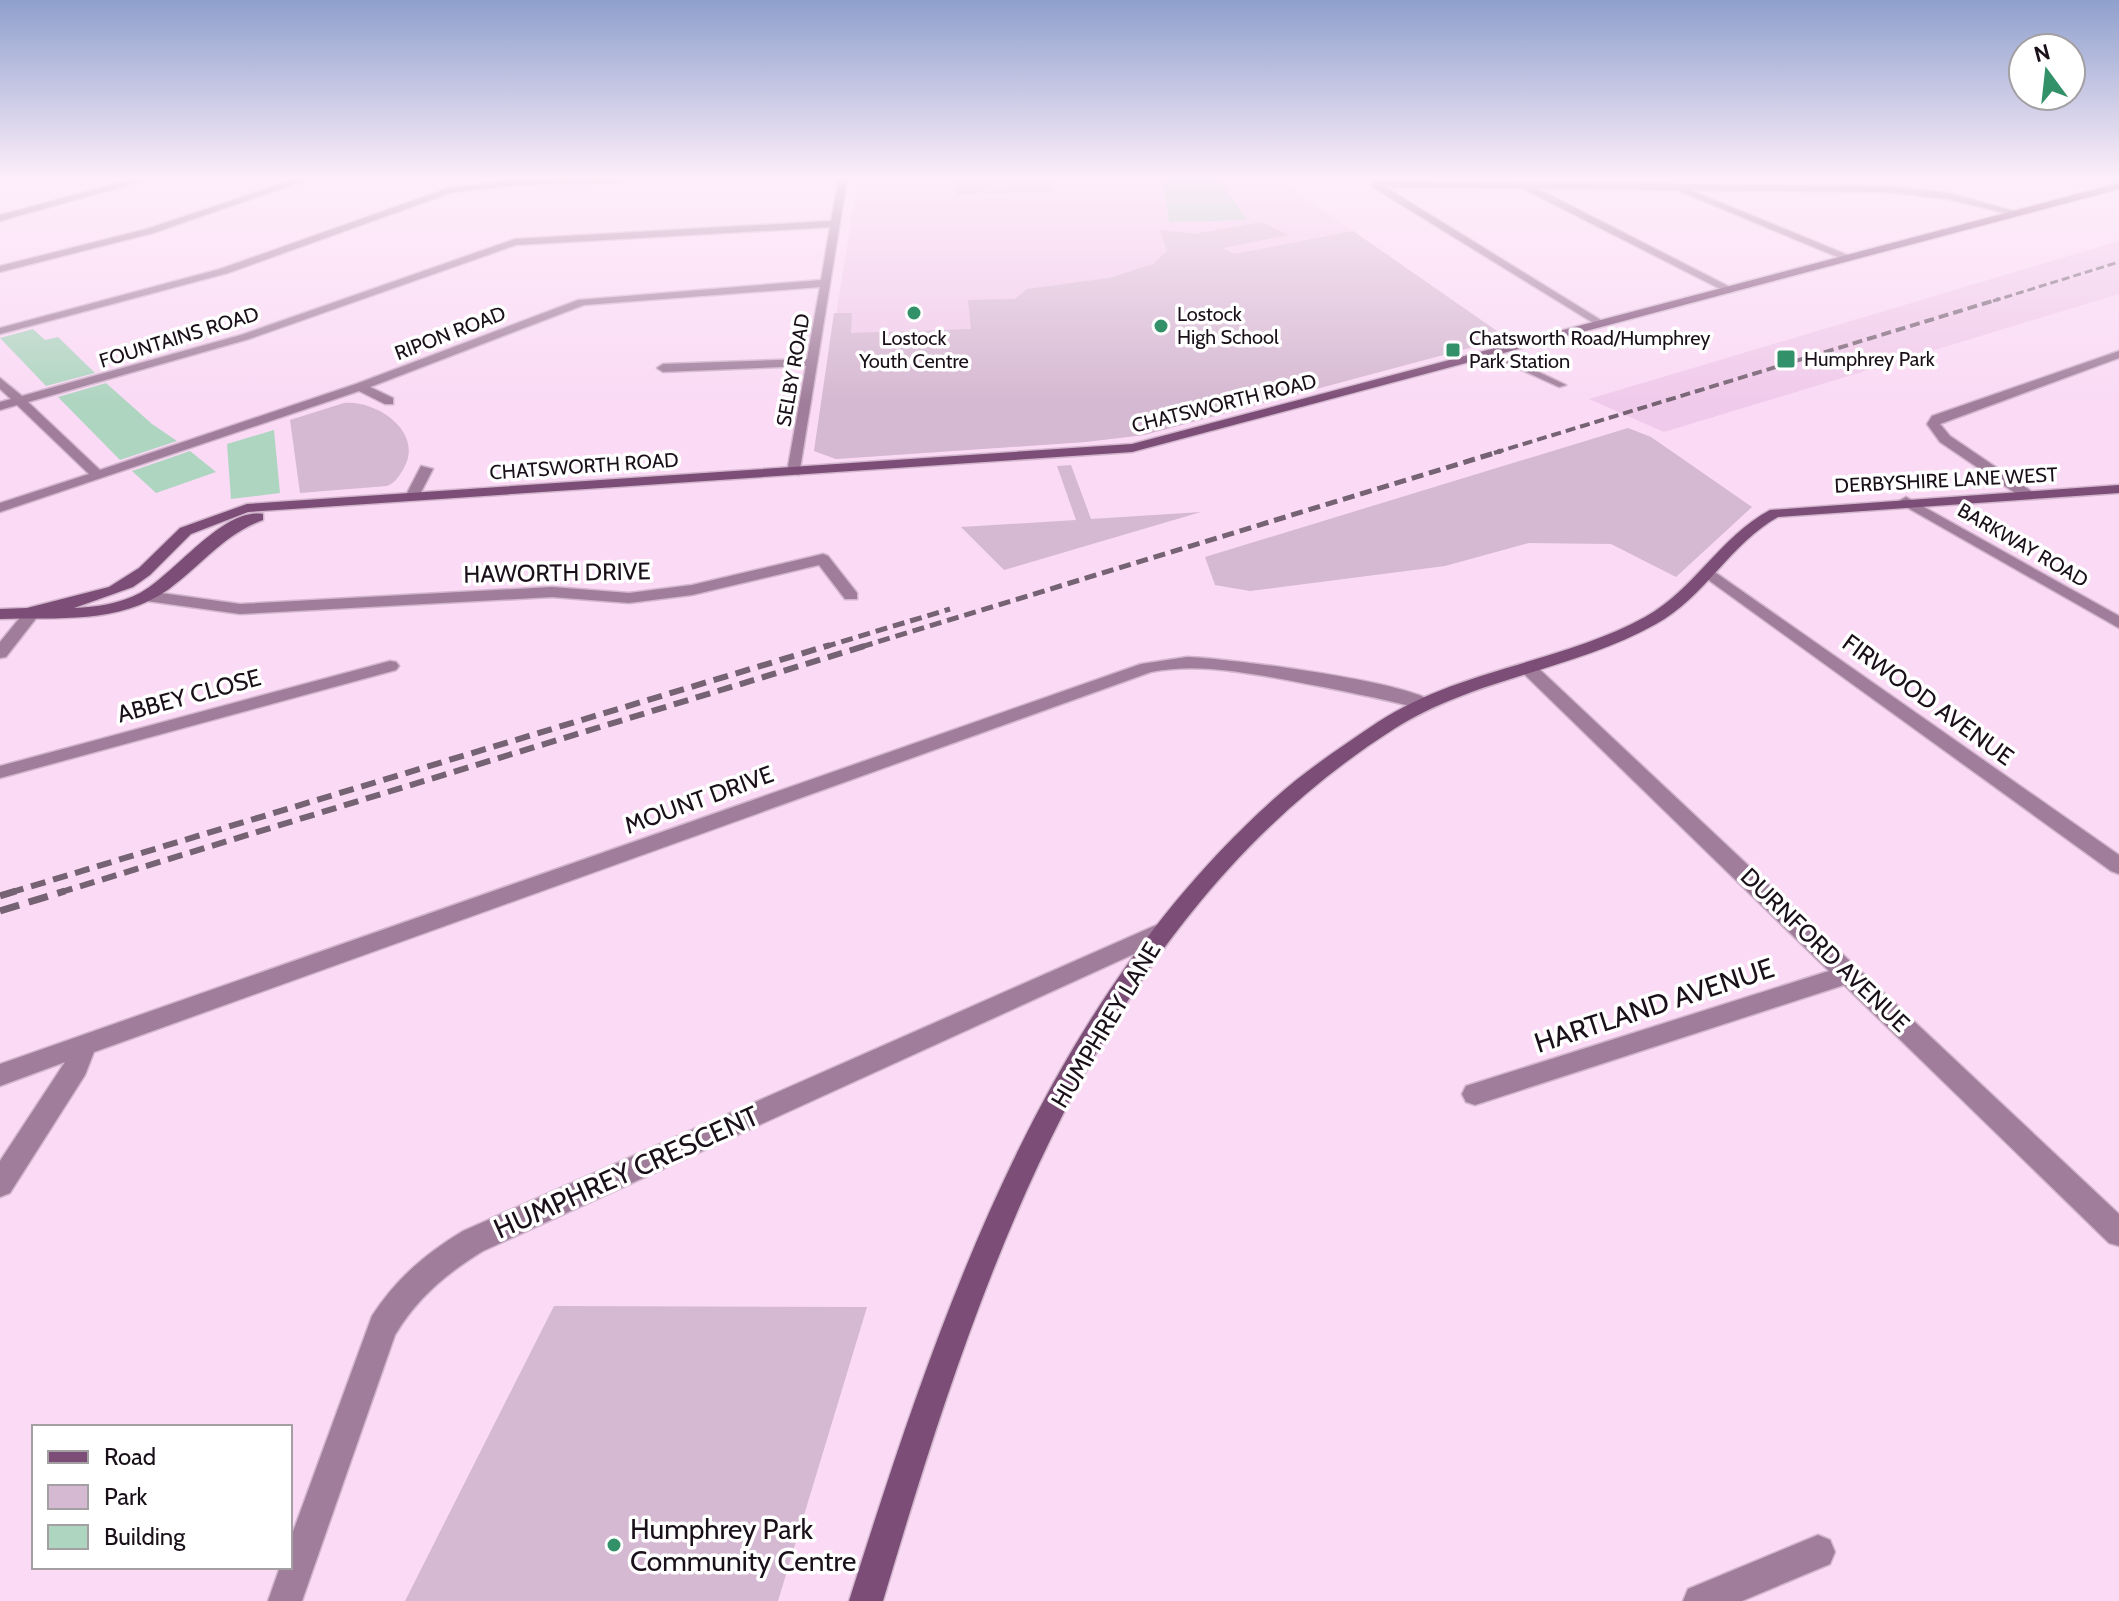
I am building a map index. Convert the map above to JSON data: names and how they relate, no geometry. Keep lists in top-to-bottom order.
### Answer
{
  "streets": {
    "street": [
      "RIPON ROAD",
      "FOUNTAINS ROAD",
      "SELBY ROAD",
      "CHATSWORTH ROAD",
      "DERBYSHIRE LANE WEST",
      "BARKWAY ROAD",
      "HAWORTH DRIVE",
      "ABBEY CLOSE",
      "FIRWOOD AVENUE",
      "MOUNT DRIVE",
      "DURNFORD AVENUE",
      "HARTLAND AVENUE",
      "HUMPHREY LANE",
      "HUMPHREY CRESCENT"
    ]
  },
  "crossings": [
    ["RIPON ROAD", "SELBY ROAD"],
    ["SELBY ROAD", "CHATSWORTH ROAD"],
    ["CHATSWORTH ROAD", "HAWORTH DRIVE"],
    ["DERBYSHIRE LANE WEST", "BARKWAY ROAD"],
    ["DERBYSHIRE LANE WEST", "HUMPHREY LANE"],
    ["FIRWOOD AVENUE", "HUMPHREY LANE"],
    ["MOUNT DRIVE", "HUMPHREY LANE"],
    ["DURNFORD AVENUE", "HARTLAND AVENUE"],
    ["DURNFORD AVENUE", "HUMPHREY LANE"],
    ["HUMPHREY LANE", "HUMPHREY CRESCENT"]
  ],
  "places": {
    "other": ["Lostock Youth Centre", "Lostock High School", "Humphrey Park Community Centre"],
    "transit": ["Chatsworth Road/Humphrey Park Station", "Humphrey Park"]
  },
  "legend": ["Road", "Park", "Building"],
  "north": "top"
}
